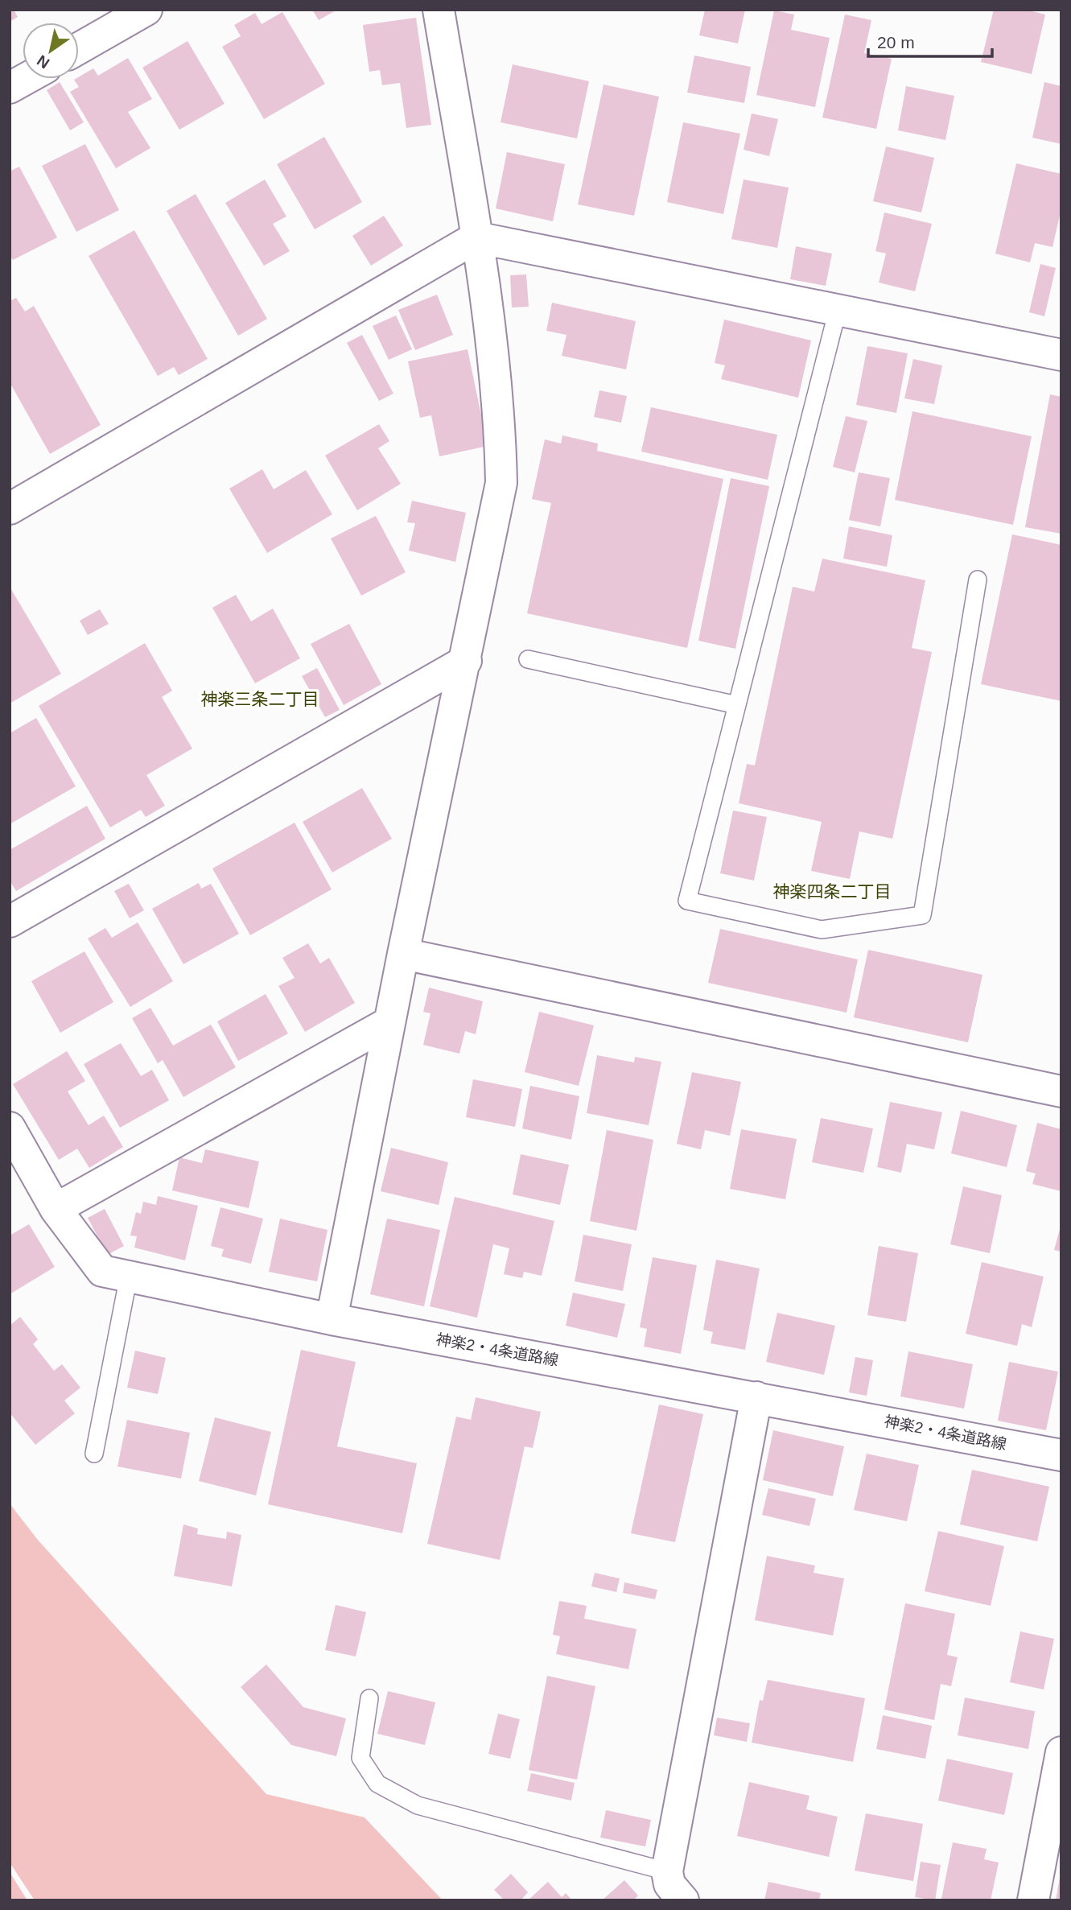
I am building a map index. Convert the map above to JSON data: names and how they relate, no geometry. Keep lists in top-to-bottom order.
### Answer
{
  "streets": {
    "street": ["神楽2・4条道路線"]
  },
  "districts": ["神楽三条二丁目", "神楽四条二丁目"],
  "scale_bar": "20 m",
  "north": "bottom left"
}
